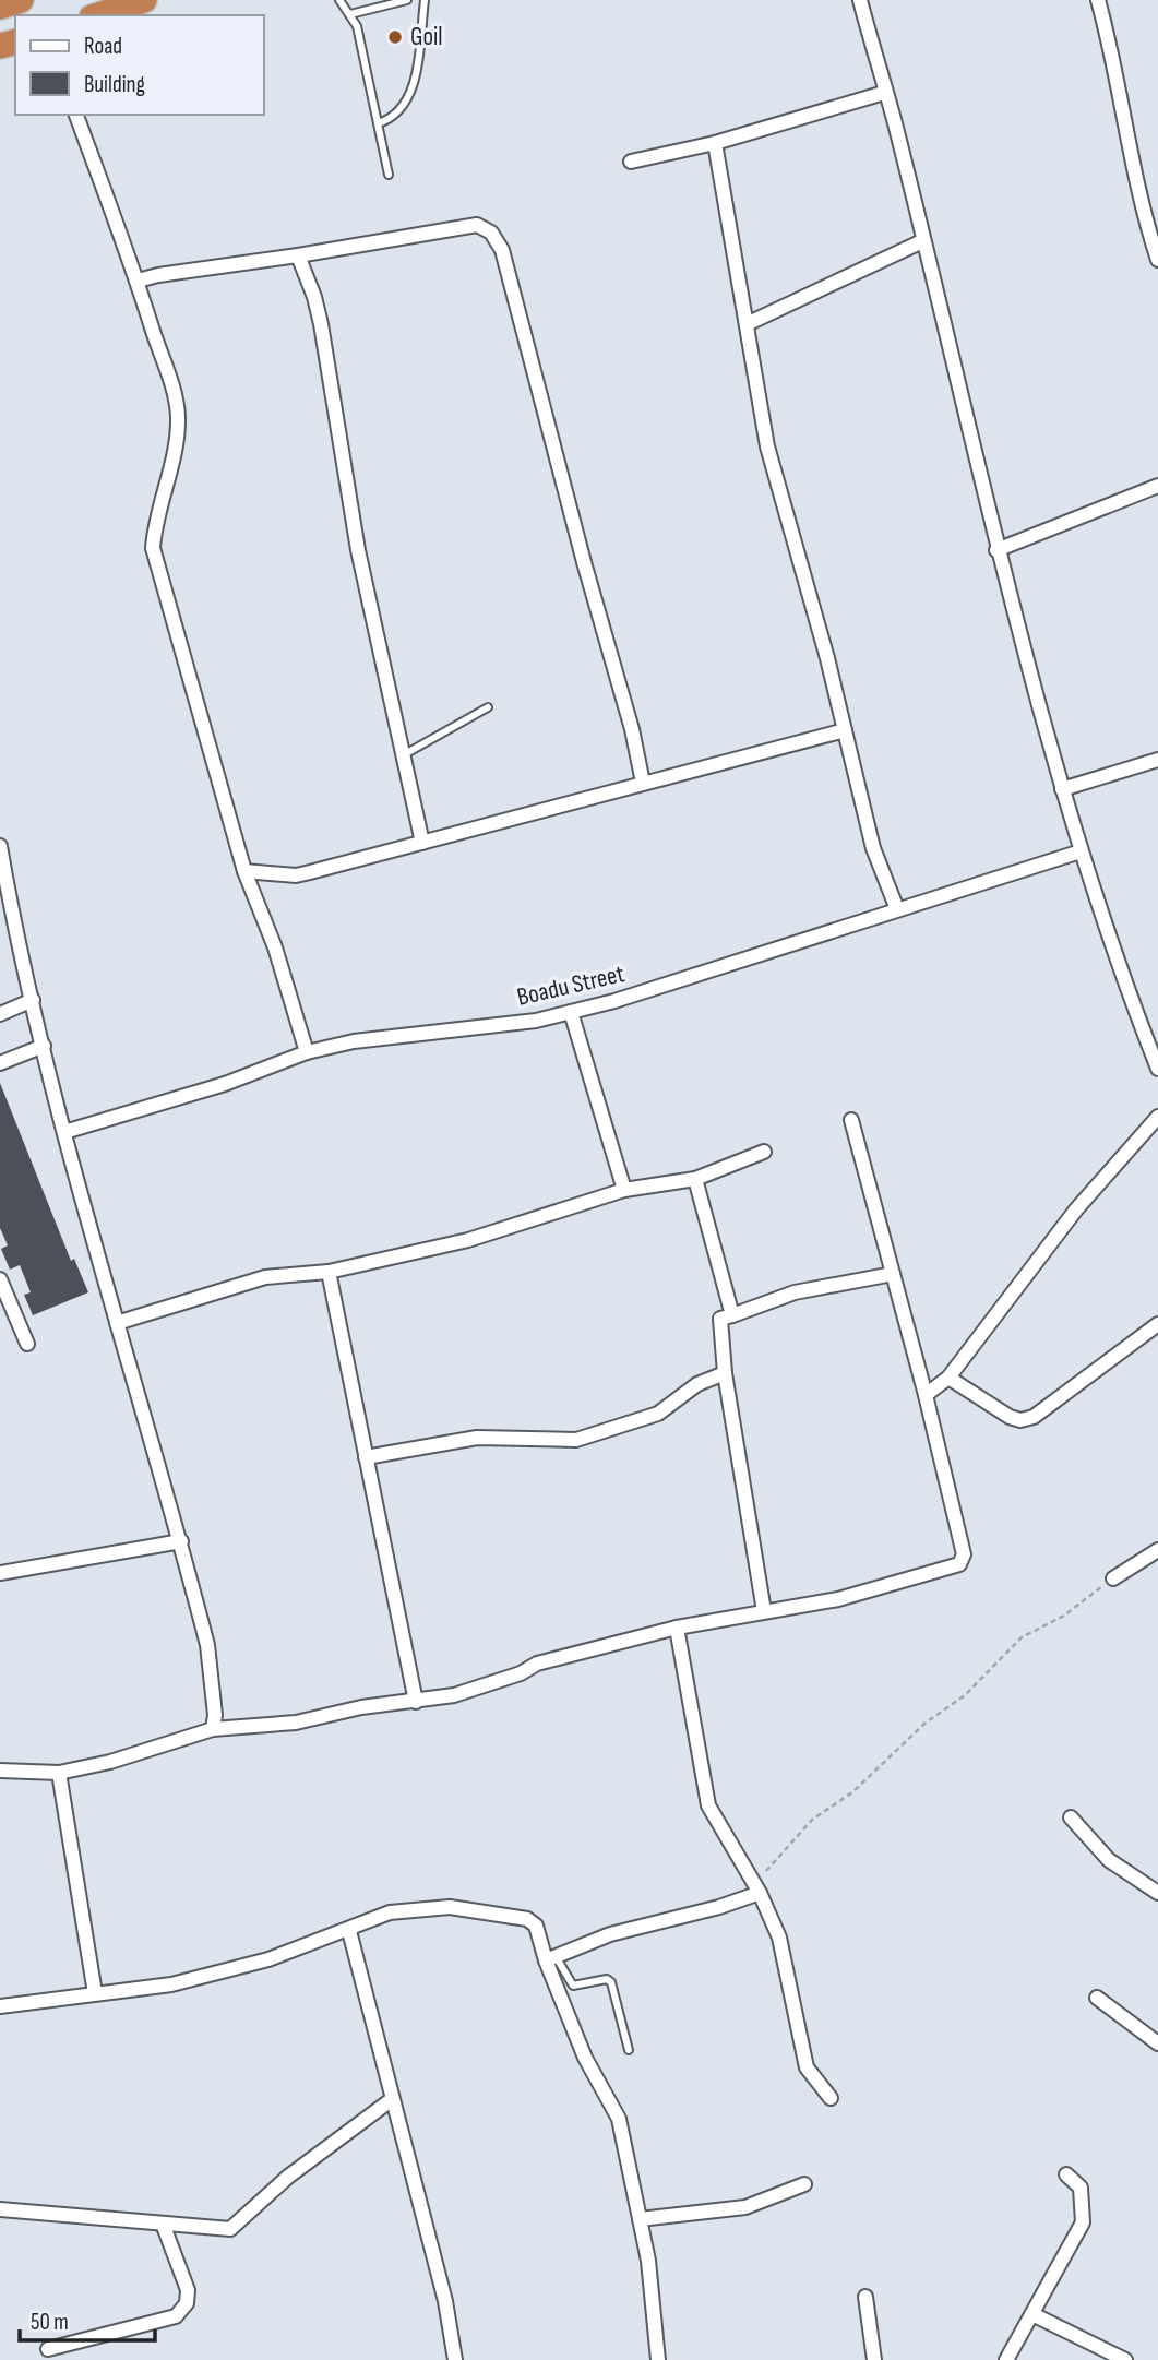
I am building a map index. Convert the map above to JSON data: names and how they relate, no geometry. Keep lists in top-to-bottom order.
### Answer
{
  "streets": {
    "street": ["Boadu Street"]
  },
  "places": ["Goil"],
  "legend": ["Road", "Building"],
  "scale_bar": "50 m"
}
